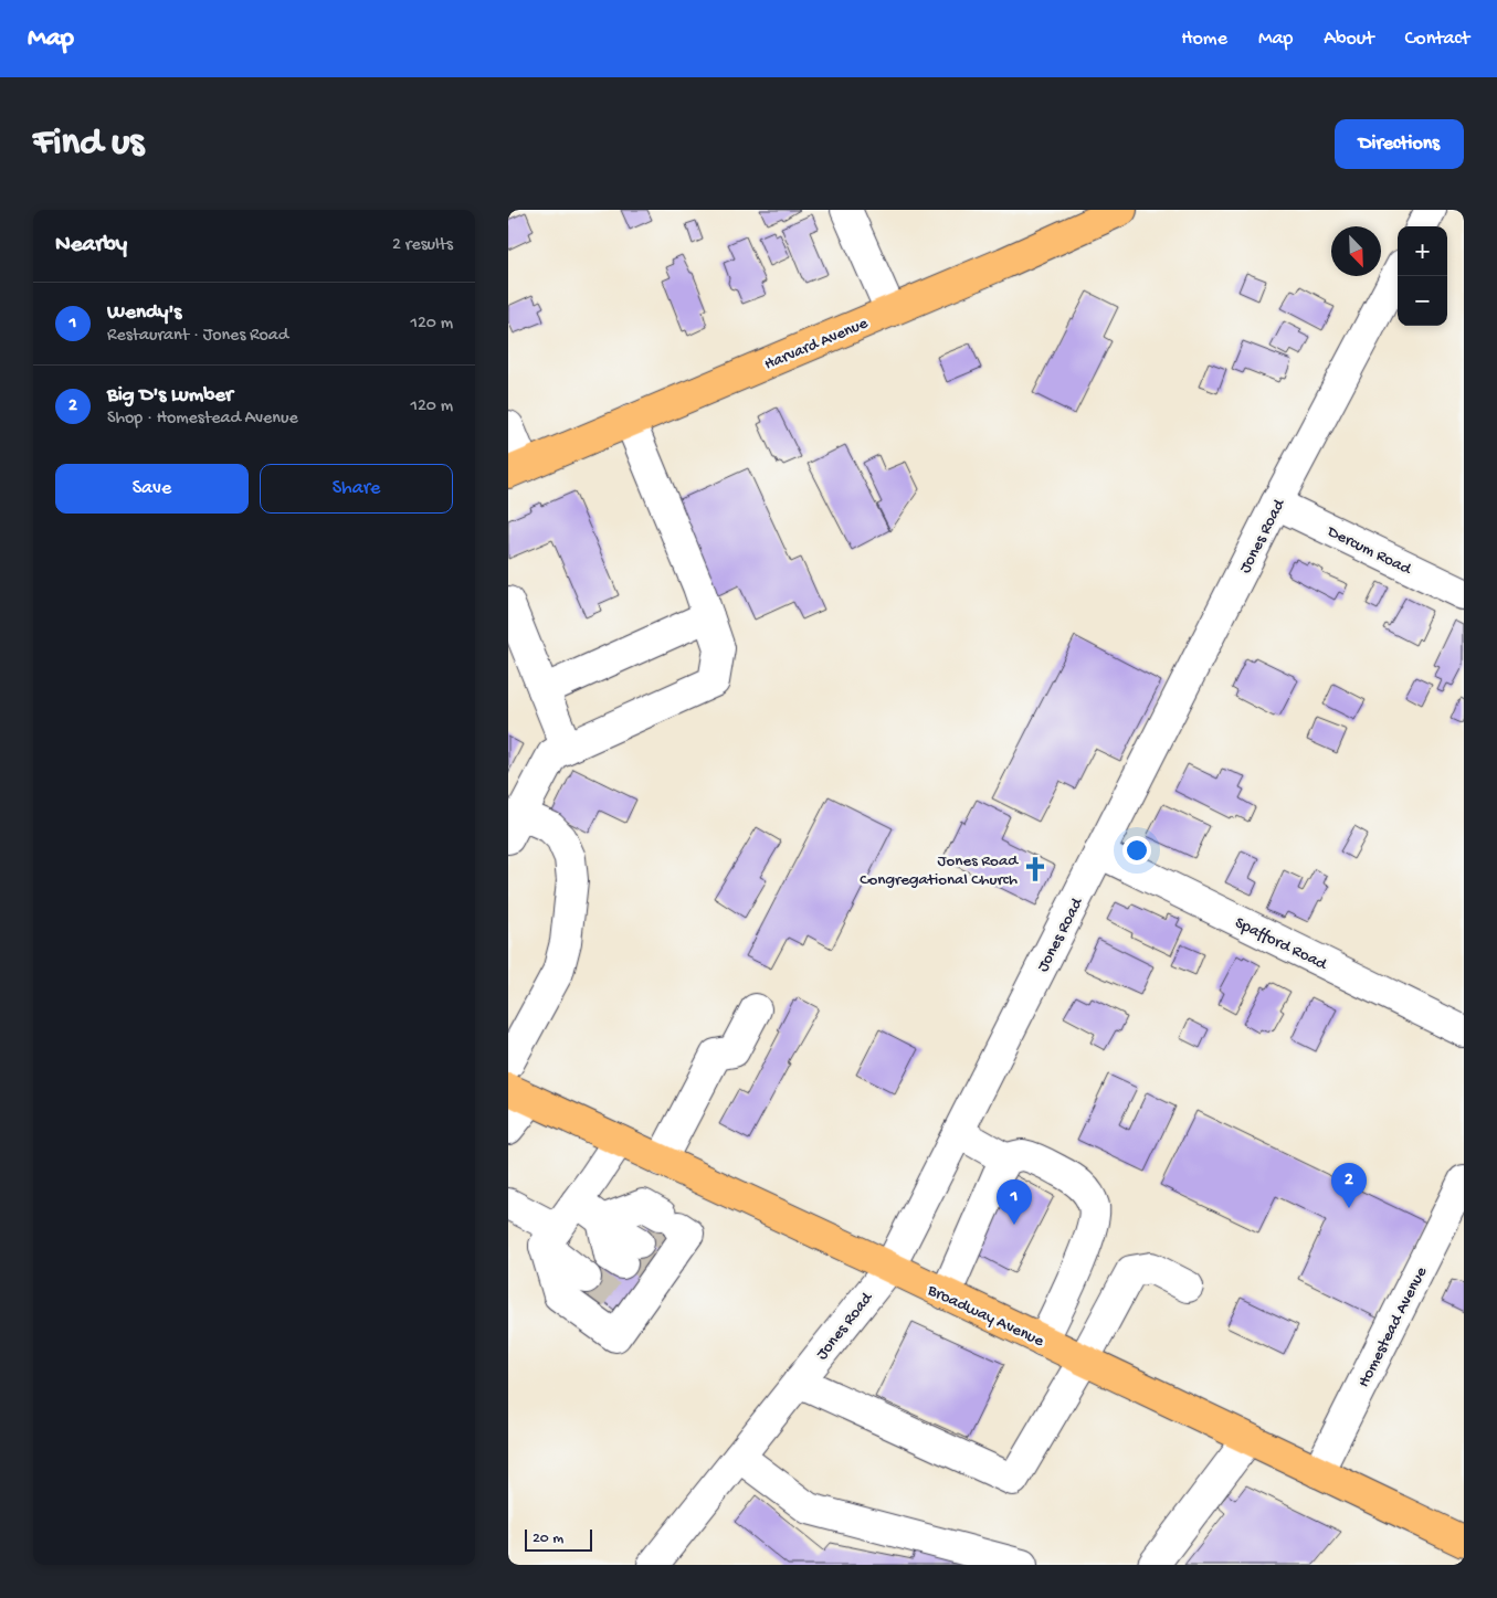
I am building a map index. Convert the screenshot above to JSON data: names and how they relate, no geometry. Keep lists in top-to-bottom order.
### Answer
{
  "streets": {
    "main road": ["Harvard Avenue", "Broadway Avenue"],
    "street": [
      "Jones Road",
      "Dercum Road",
      "Spafford Road",
      "Homestead Avenue"
    ]
  },
  "crossings": [
    ["Jones Road", "Dercum Road"],
    ["Jones Road", "Spafford Road"],
    ["Jones Road", "Broadway Avenue"],
    ["Broadway Avenue", "Homestead Avenue"]
  ],
  "places": {
    "church": ["Jones Road Congregational Church"]
  },
  "scale_bar": "20 m",
  "north": "bottom right",
  "page": {
    "header": "Map",
    "nav": [
      "Home",
      "Map",
      "About",
      "Contact"
    ],
    "buttons": [
      "Directions",
      ["Save", "Share"]
    ],
    "title": "Find us",
    "heading": ["Nearby", "2 results"],
    "map_buttons": ["+", "−"],
    "list": [
      {
        "mark": "1",
        "name": "Wendy's",
        "note": "Restaurant · Jones Road",
        "value": "120 m"
      },
      {
        "mark": "2",
        "name": "Big D's Lumber",
        "note": "Shop · Homestead Avenue",
        "value": "120 m"
      }
    ],
    "pins": ["2", "1"],
    "scale": "20 m"
  }
}
